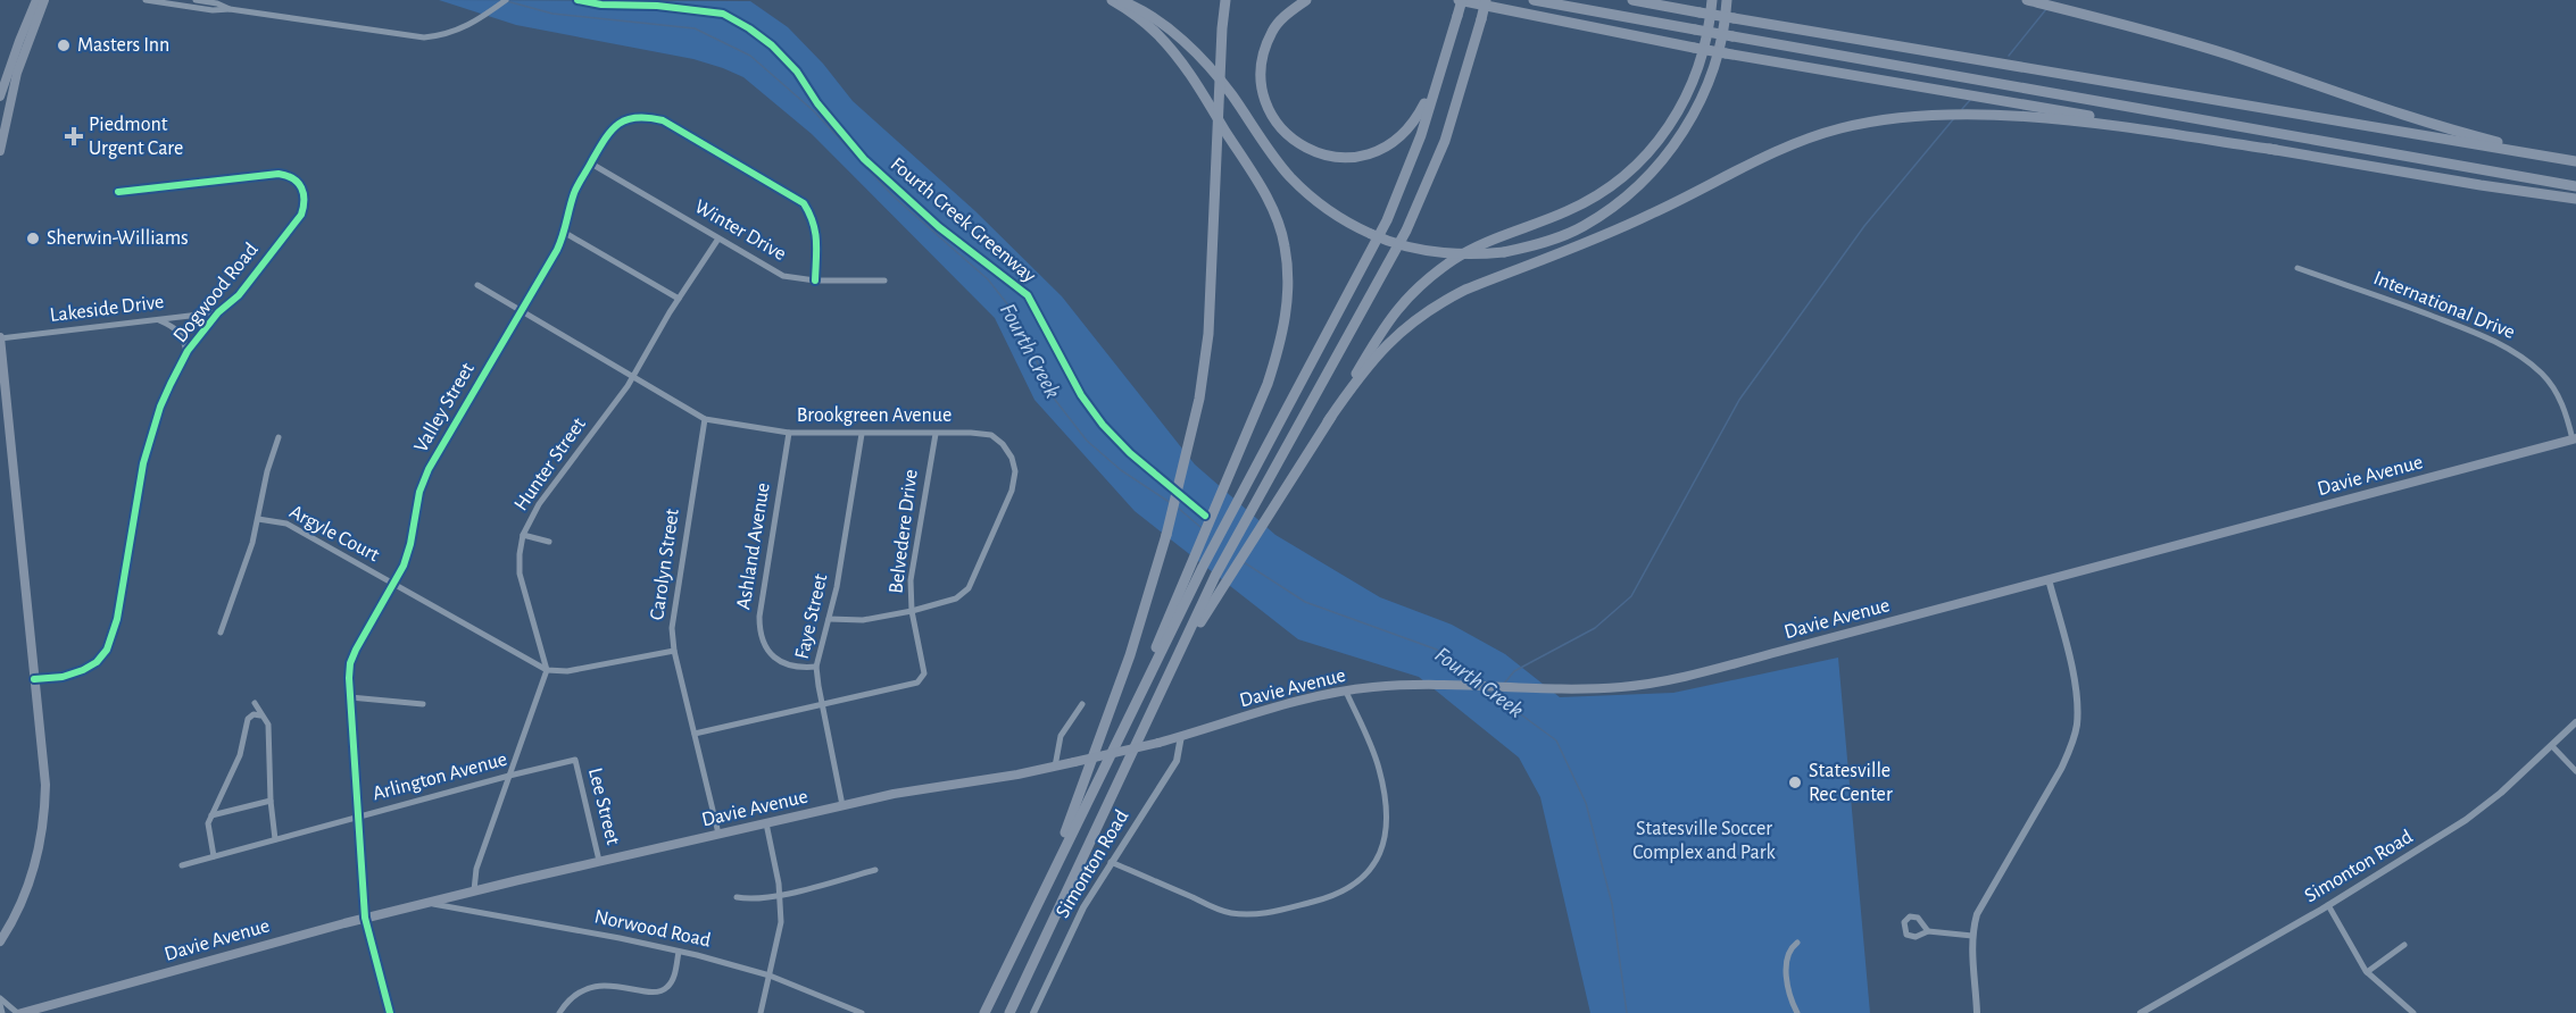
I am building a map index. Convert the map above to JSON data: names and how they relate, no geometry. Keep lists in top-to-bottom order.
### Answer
{
  "streets": {
    "main road": ["Davie Avenue"],
    "street": [
      "Winter Drive",
      "Dogwood Road",
      "International Drive",
      "Lakeside Drive",
      "Valley Street",
      "Brookgreen Avenue",
      "Hunter Street",
      "Belvedere Drive",
      "Argyle Court",
      "Ashland Avenue",
      "Carolyn Street",
      "Faye Street",
      "Arlington Avenue",
      "Lee Street",
      "Simonton Road",
      "Norwood Road"
    ],
    "cycle path": ["Fourth Creek Greenway"]
  },
  "crossings": [
    ["Winter Drive", "Valley Street"],
    ["Winter Drive", "Hunter Street"],
    ["Dogwood Road", "Lakeside Drive"],
    ["International Drive", "Davie Avenue"],
    ["Valley Street", "Brookgreen Avenue"],
    ["Valley Street", "Davie Avenue"],
    ["Valley Street", "Argyle Court"],
    ["Valley Street", "Arlington Avenue"],
    ["Brookgreen Avenue", "Hunter Street"],
    ["Brookgreen Avenue", "Belvedere Drive"],
    ["Brookgreen Avenue", "Ashland Avenue"],
    ["Brookgreen Avenue", "Carolyn Street"],
    ["Brookgreen Avenue", "Faye Street"],
    ["Hunter Street", "Argyle Court"],
    ["Davie Avenue", "Carolyn Street"],
    ["Davie Avenue", "Faye Street"],
    ["Davie Avenue", "Lee Street"],
    ["Davie Avenue", "Simonton Road"],
    ["Davie Avenue", "Norwood Road"],
    ["Belvedere Drive", "Faye Street"],
    ["Ashland Avenue", "Faye Street"],
    ["Arlington Avenue", "Lee Street"]
  ],
  "water": ["Fourth Creek"],
  "parks": ["Statesville Soccer Complex and Park"],
  "places": {
    "other": ["Masters Inn", "Sherwin-Williams", "Statesville Rec Center"],
    "health": ["Piedmont Urgent Care"]
  }
}
